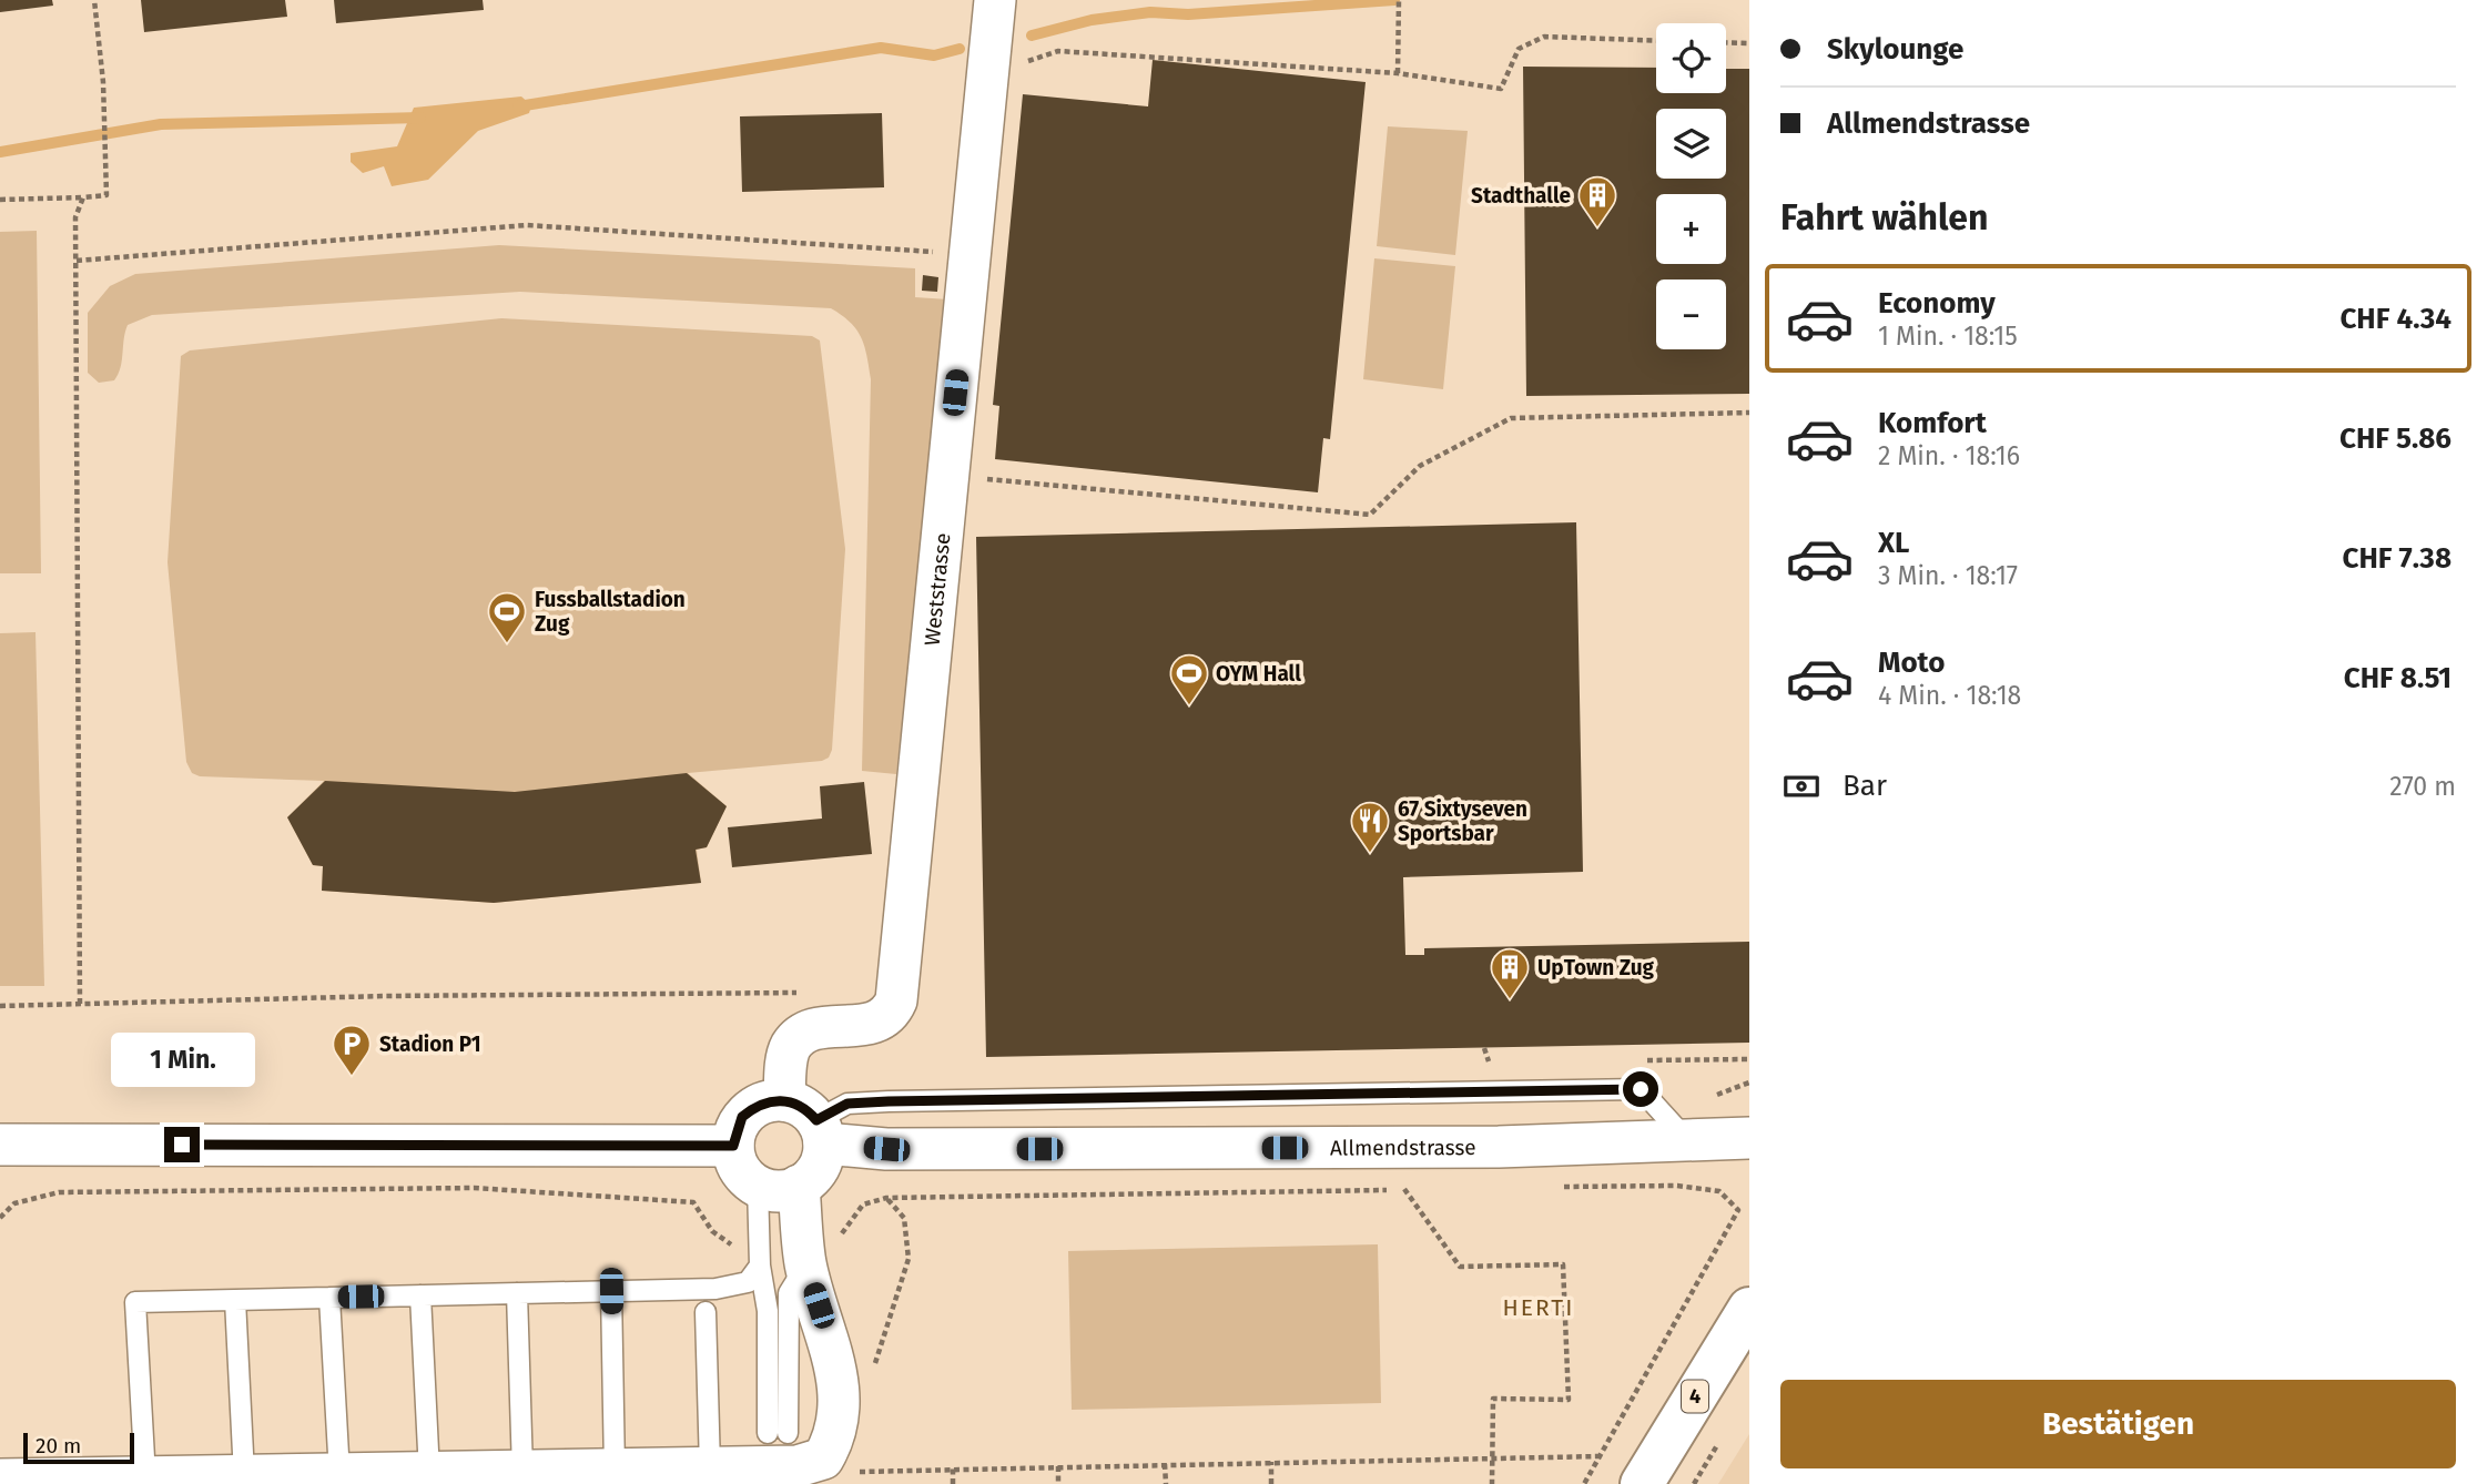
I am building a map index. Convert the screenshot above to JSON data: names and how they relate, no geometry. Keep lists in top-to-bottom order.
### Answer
{
  "streets": {
    "main road": ["4"],
    "street": ["Weststrasse", "Allmendstrasse"]
  },
  "crossings": [
    ["Weststrasse", "Allmendstrasse"]
  ],
  "districts": ["HERTI"],
  "places": {
    "building": ["Stadthalle", "UpTown Zug"],
    "sports": ["Fussballstadion Zug", "OYM Hall"],
    "restaurant": ["67 Sixtyseven Sportsbar"],
    "parking": ["Stadion P1"]
  },
  "scale_bar": "20 m",
  "page": {
    "banner": ["Skylounge", "Allmendstrasse"],
    "map_buttons": ["+", "−"],
    "heading": "Fahrt wählen",
    "list": [
      {
        "name": "Economy",
        "note": "1 Min. · 18:15",
        "value": "CHF 4.34"
      },
      {
        "name": "Komfort",
        "note": "2 Min. · 18:16",
        "value": "CHF 5.86"
      },
      {
        "name": "XL",
        "note": "3 Min. · 18:17",
        "value": "CHF 7.38"
      },
      {
        "name": "Moto",
        "note": "4 Min. · 18:18",
        "value": "CHF 8.51"
      }
    ],
    "pay": ["Bar", "270 m"],
    "bubble": "1 Min.",
    "buttons": "Bestätigen",
    "scale": "20 m"
  }
}
